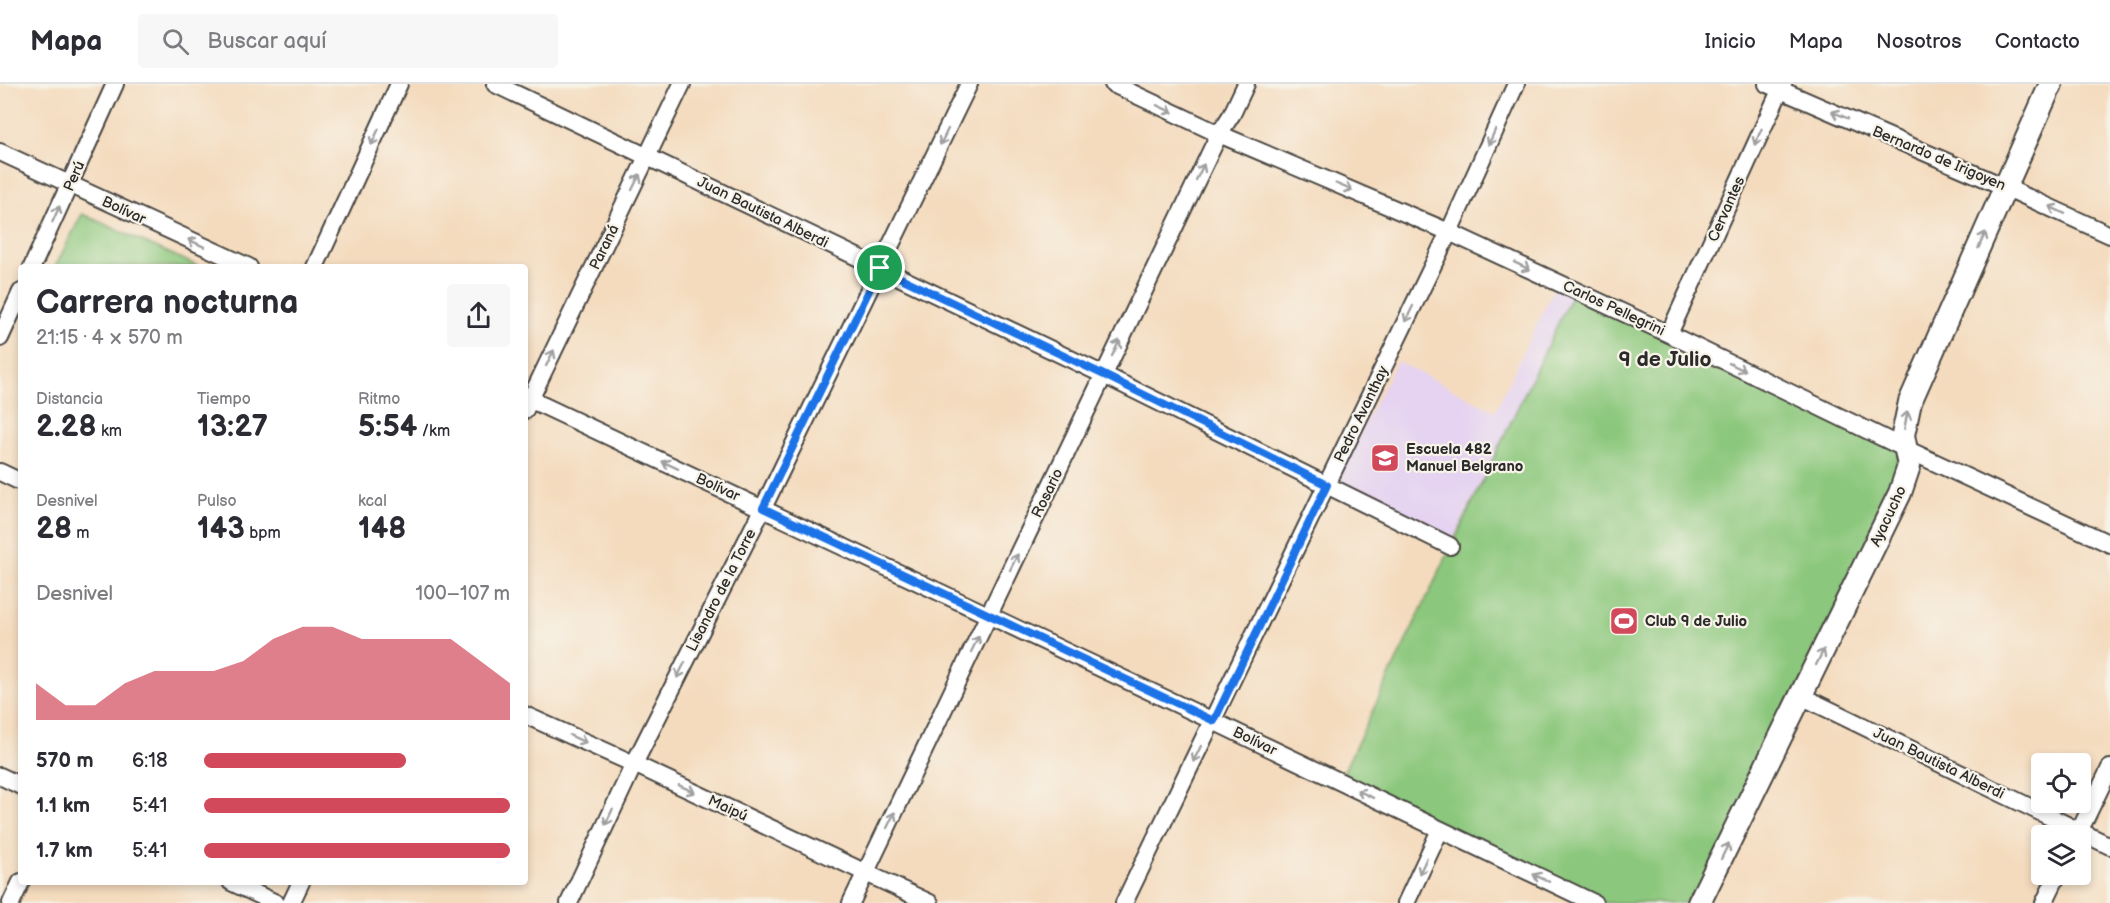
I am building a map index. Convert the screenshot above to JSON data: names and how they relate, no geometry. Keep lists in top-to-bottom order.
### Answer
{
  "streets": {
    "street": [
      "Bernardo de Irigoyen",
      "Perú",
      "Cervantes",
      "Bolívar",
      "Juan Bautista Alberdi",
      "Paraná",
      "Carlos Pellegrini",
      "Pedro Avanthay",
      "Rosario",
      "Ayacucho",
      "Lisandro de la Torre",
      "Maipú"
    ]
  },
  "crossings": [
    ["Bernardo de Irigoyen", "Cervantes"],
    ["Bernardo de Irigoyen", "Ayacucho"],
    ["Perú", "Bolívar"],
    ["Cervantes", "Carlos Pellegrini"],
    ["Bolívar", "Pedro Avanthay"],
    ["Bolívar", "Rosario"],
    ["Bolívar", "Lisandro de la Torre"],
    ["Juan Bautista Alberdi", "Paraná"],
    ["Juan Bautista Alberdi", "Pedro Avanthay"],
    ["Juan Bautista Alberdi", "Rosario"],
    ["Juan Bautista Alberdi", "Ayacucho"],
    ["Juan Bautista Alberdi", "Lisandro de la Torre"],
    ["Carlos Pellegrini", "Pedro Avanthay"],
    ["Carlos Pellegrini", "Rosario"],
    ["Carlos Pellegrini", "Ayacucho"],
    ["Rosario", "Maipú"],
    ["Lisandro de la Torre", "Maipú"]
  ],
  "one_way": [
    "Bernardo de Irigoyen",
    "Perú",
    "Cervantes",
    "Bolívar",
    "Paraná",
    "Carlos Pellegrini",
    "Pedro Avanthay",
    "Rosario",
    "Ayacucho",
    "Lisandro de la Torre",
    "Maipú"
  ],
  "districts": ["9 de Julio"],
  "places": {
    "school or university": ["Escuela 482 Manuel Belgrano"],
    "sports": ["Club 9 de Julio"]
  },
  "page": {
    "header": "Mapa",
    "search": "Buscar aquí",
    "nav": [
      "Inicio",
      "Mapa",
      "Nosotros",
      "Contacto"
    ],
    "heading": ["Carrera nocturna", "21:15 · 4 × 570 m"],
    "stats": [
      ["Distancia", "2.28 km"],
      ["Tiempo", "13:27"],
      ["Ritmo", "5:54 /km"],
      ["Desnivel", "28 m"],
      ["Pulso", "143 bpm"],
      ["kcal", "148"]
    ],
    "chart": ["Desnivel", "100–107 m"],
    "list": [
      {
        "name": "570 m",
        "note": "6:18"
      },
      {
        "name": "1.1 km",
        "note": "5:41"
      },
      {
        "name": "1.7 km",
        "note": "5:41"
      }
    ]
  }
}
